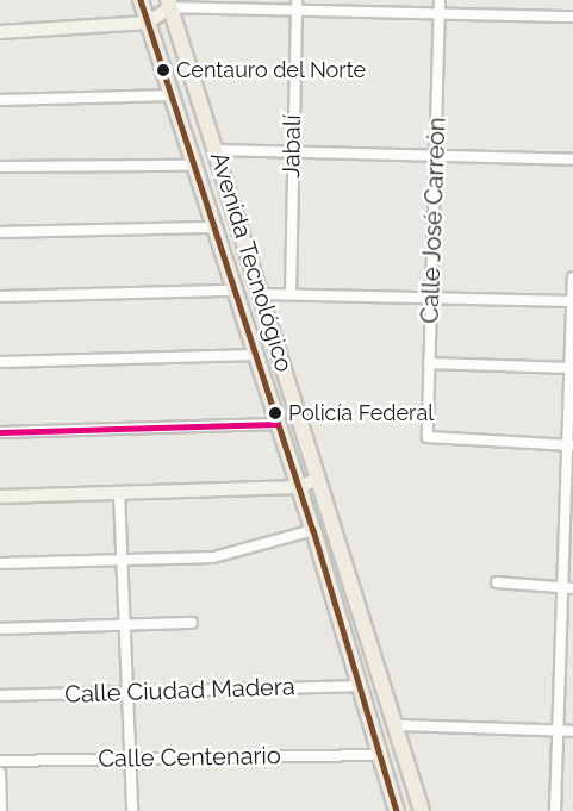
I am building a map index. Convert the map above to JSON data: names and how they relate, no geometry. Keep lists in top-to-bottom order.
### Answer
{
  "streets": {
    "main road": ["Avenida Tecnológico"],
    "street": [
      "Jabalí",
      "Calle José Carreón",
      "Calle Ciudad Madera",
      "Calle Centenario"
    ]
  },
  "crossings": [
    ["Avenida Tecnológico", "Calle Ciudad Madera"],
    ["Avenida Tecnológico", "Calle Centenario"]
  ],
  "places": ["Centauro del Norte", "Policía Federal"]
}
